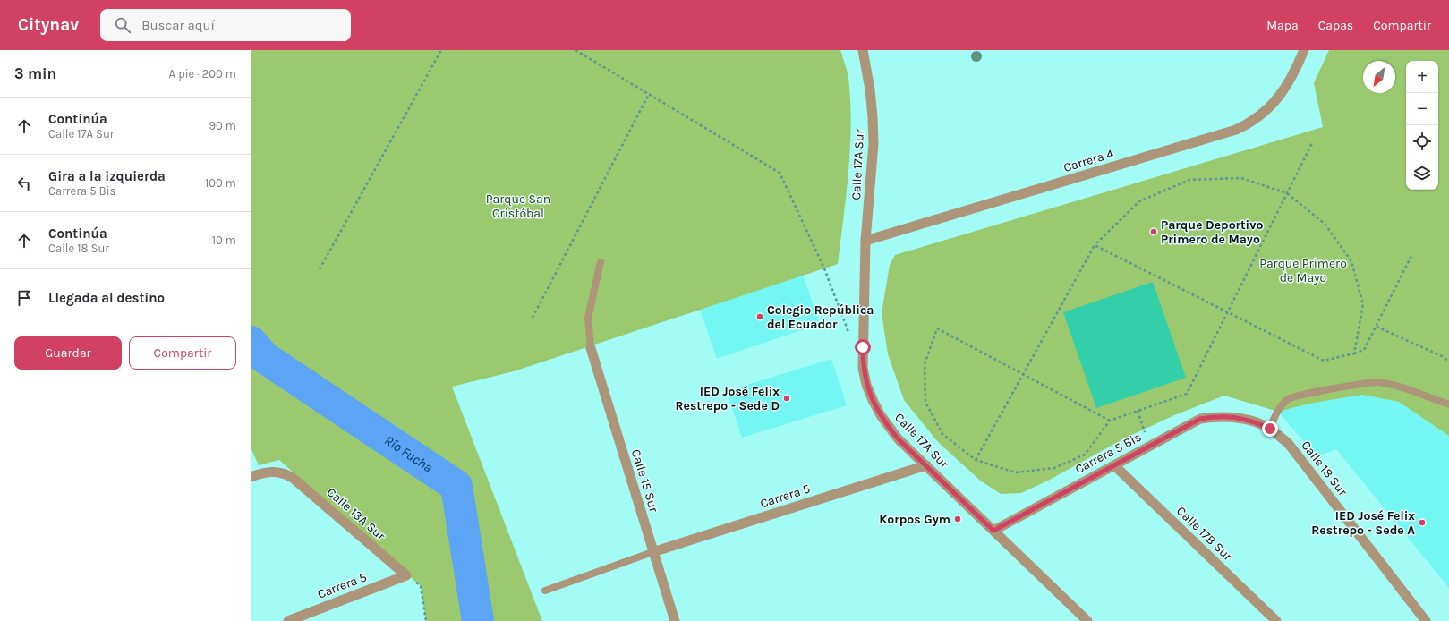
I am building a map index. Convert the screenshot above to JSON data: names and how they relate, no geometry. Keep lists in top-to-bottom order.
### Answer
{
  "streets": {
    "street": [
      "Carrera 4",
      "Calle 17A Sur",
      "Carrera 5 Bis",
      "Calle 18 Sur",
      "Calle 15 Sur",
      "Carrera 5",
      "Calle 13A Sur",
      "Calle 17B Sur"
    ]
  },
  "crossings": [
    ["Carrera 4", "Calle 17A Sur"],
    ["Calle 17A Sur", "Carrera 5 Bis"],
    ["Calle 17A Sur", "Carrera 5"],
    ["Carrera 5 Bis", "Calle 18 Sur"],
    ["Carrera 5 Bis", "Calle 17B Sur"],
    ["Calle 15 Sur", "Carrera 5"],
    ["Carrera 5", "Calle 13A Sur"]
  ],
  "water": ["Río Fucha"],
  "parks": ["Parque San Cristóbal", "Parque Primero de Mayo"],
  "places": [
    "Parque Deportivo Primero de Mayo",
    "Colegio República del Ecuador",
    "IED José Felix Restrepo - Sede D",
    "Korpos Gym",
    "IED José Felix Restrepo - Sede A"
  ],
  "north": "bottom left",
  "page": {
    "header": "Citynav",
    "search": "Buscar aquí",
    "nav": ["Mapa", "Capas", "Compartir"],
    "heading": ["3 min", "A pie · 200 m"],
    "map_buttons": ["+", "−"],
    "list": [
      ["Continúa", "Calle 17A Sur", "90 m"],
      ["Gira a la izquierda", "Carrera 5 Bis", "100 m"],
      ["Continúa", "Calle 18 Sur", "10 m"],
      "Llegada al destino"
    ],
    "buttons": ["Guardar", "Compartir"]
  }
}
